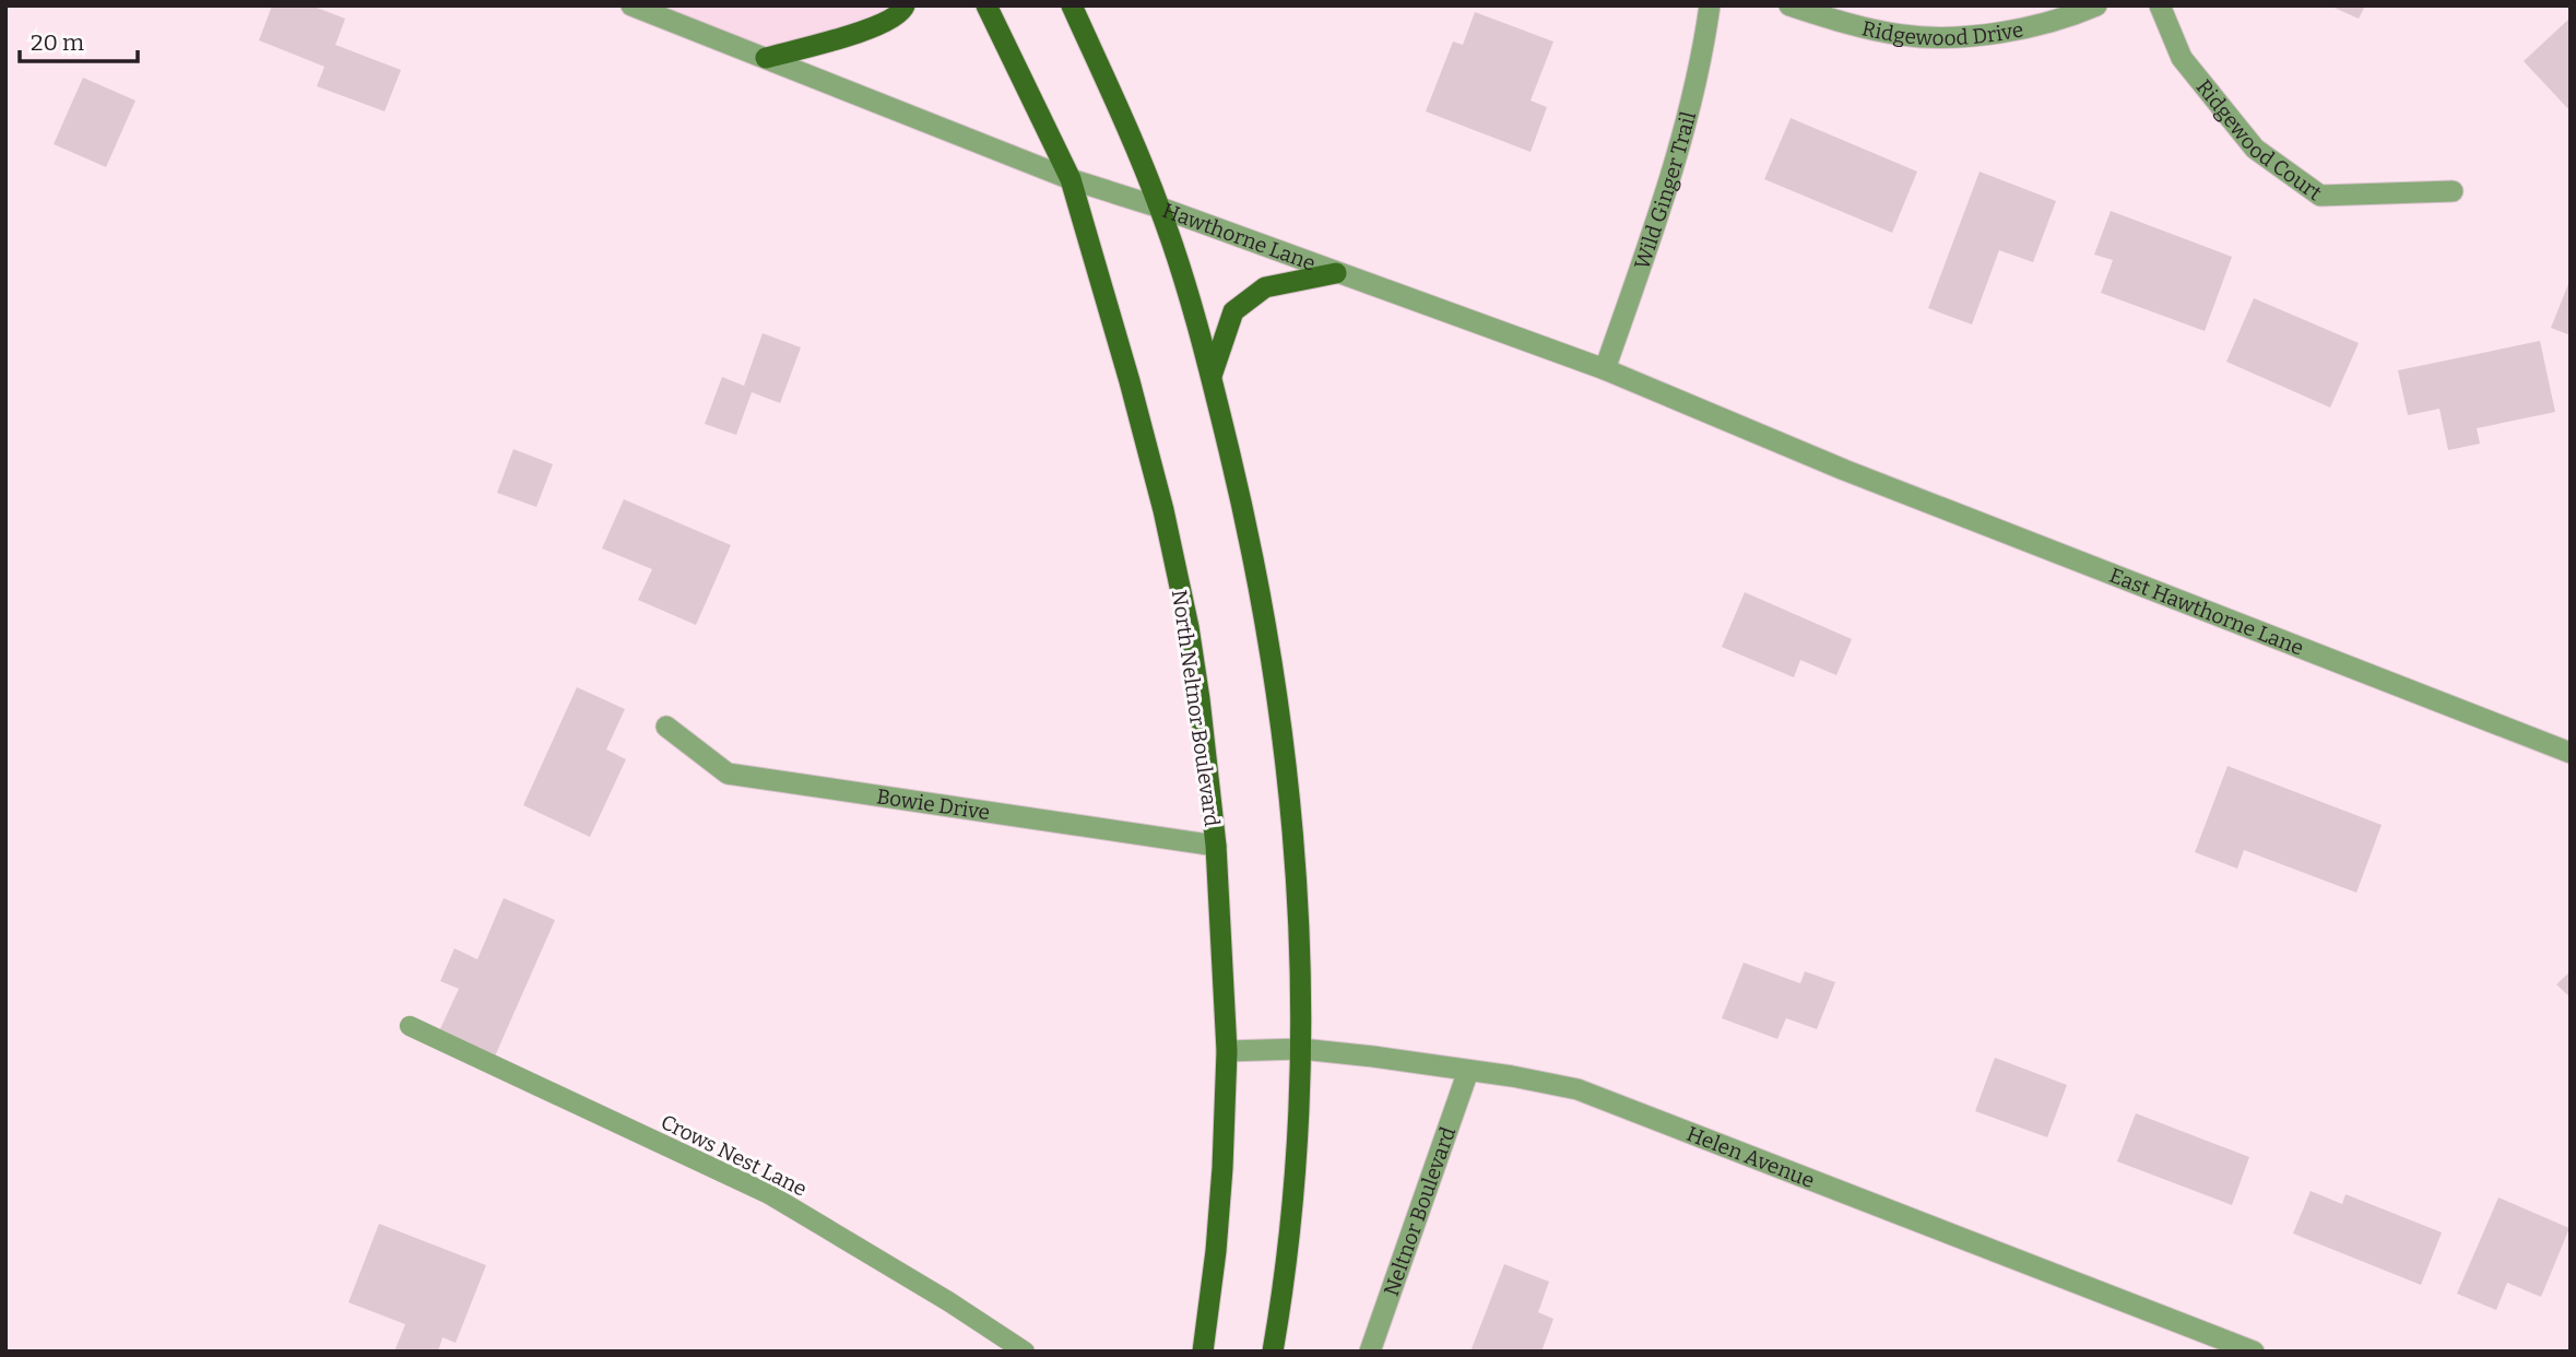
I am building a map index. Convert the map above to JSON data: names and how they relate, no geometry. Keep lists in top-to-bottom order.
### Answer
{
  "streets": {
    "main road": ["North Neltnor Boulevard"],
    "street": [
      "Ridgewood Drive",
      "Ridgewood Court",
      "Wild Ginger Trail",
      "Hawthorne Lane",
      "East Hawthorne Lane",
      "Bowie Drive",
      "Helen Avenue",
      "Neltnor Boulevard"
    ],
    "lane": ["Crows Nest Lane"]
  },
  "crossings": [
    ["Wild Ginger Trail", "Hawthorne Lane"],
    ["Hawthorne Lane", "East Hawthorne Lane"],
    ["Hawthorne Lane", "North Neltnor Boulevard"],
    ["North Neltnor Boulevard", "Bowie Drive"],
    ["North Neltnor Boulevard", "Helen Avenue"],
    ["Helen Avenue", "Neltnor Boulevard"]
  ],
  "scale_bar": "20 m"
}
